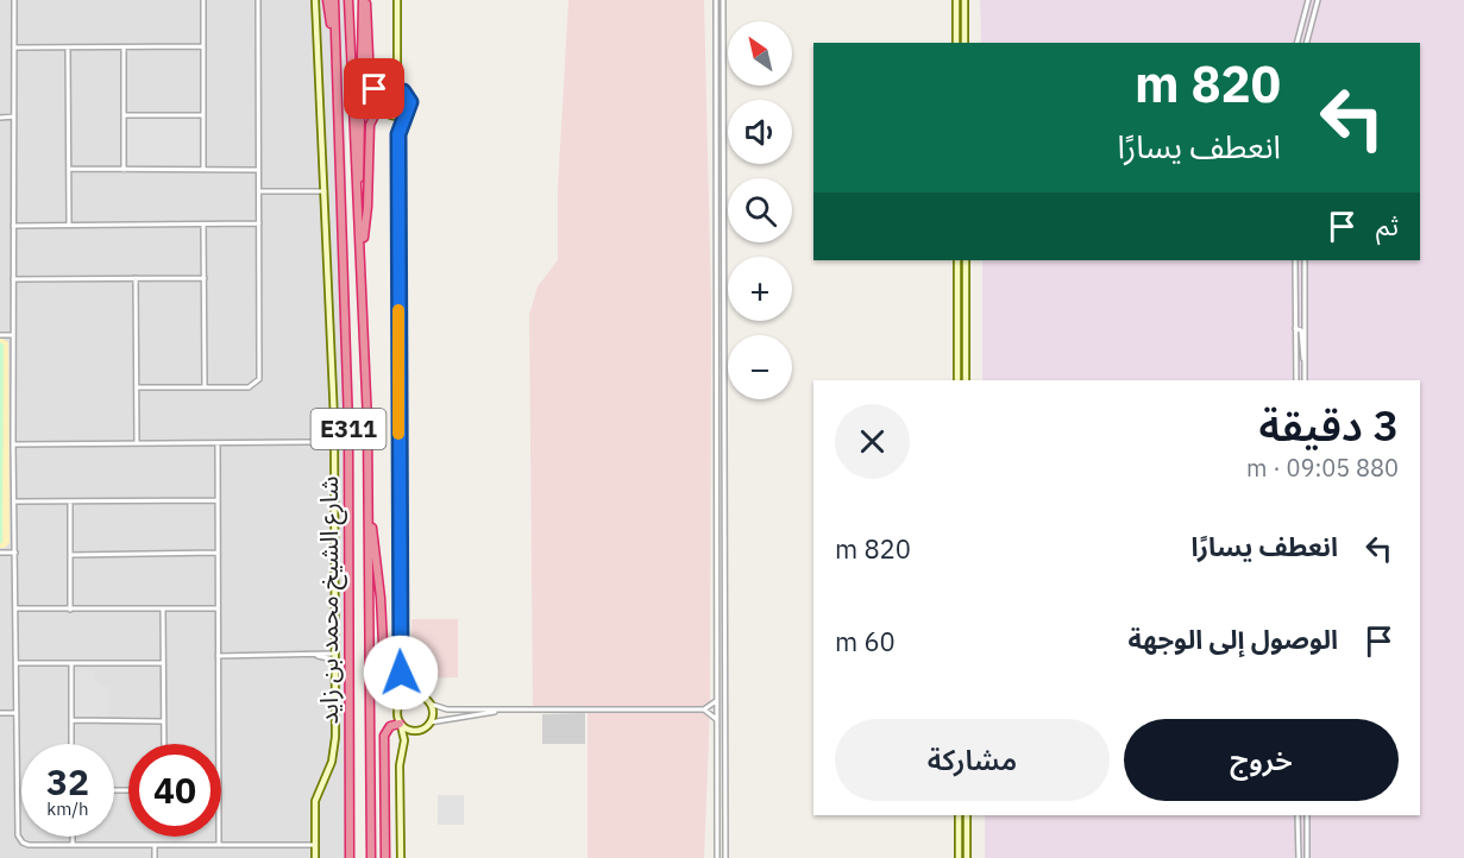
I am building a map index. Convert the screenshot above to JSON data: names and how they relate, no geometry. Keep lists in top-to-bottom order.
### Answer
{
  "streets": {
    "highway": ["E311", "شارع الشيخ محمد بن زايد"]
  },
  "north": "top left",
  "page": {
    "map_buttons": ["+", "−"],
    "turn": ["820 m", "انعطف يسارًا"],
    "then": "ثم",
    "heading": ["3 دقيقة", "880 m · 09:05"],
    "list": [
      {
        "name": "انعطف يسارًا",
        "value": "820 m"
      },
      {
        "name": "الوصول إلى الوجهة",
        "value": "60 m"
      }
    ],
    "buttons": ["خروج", "مشاركة"],
    "speed": "32 km/h",
    "limit": "40"
  }
}
